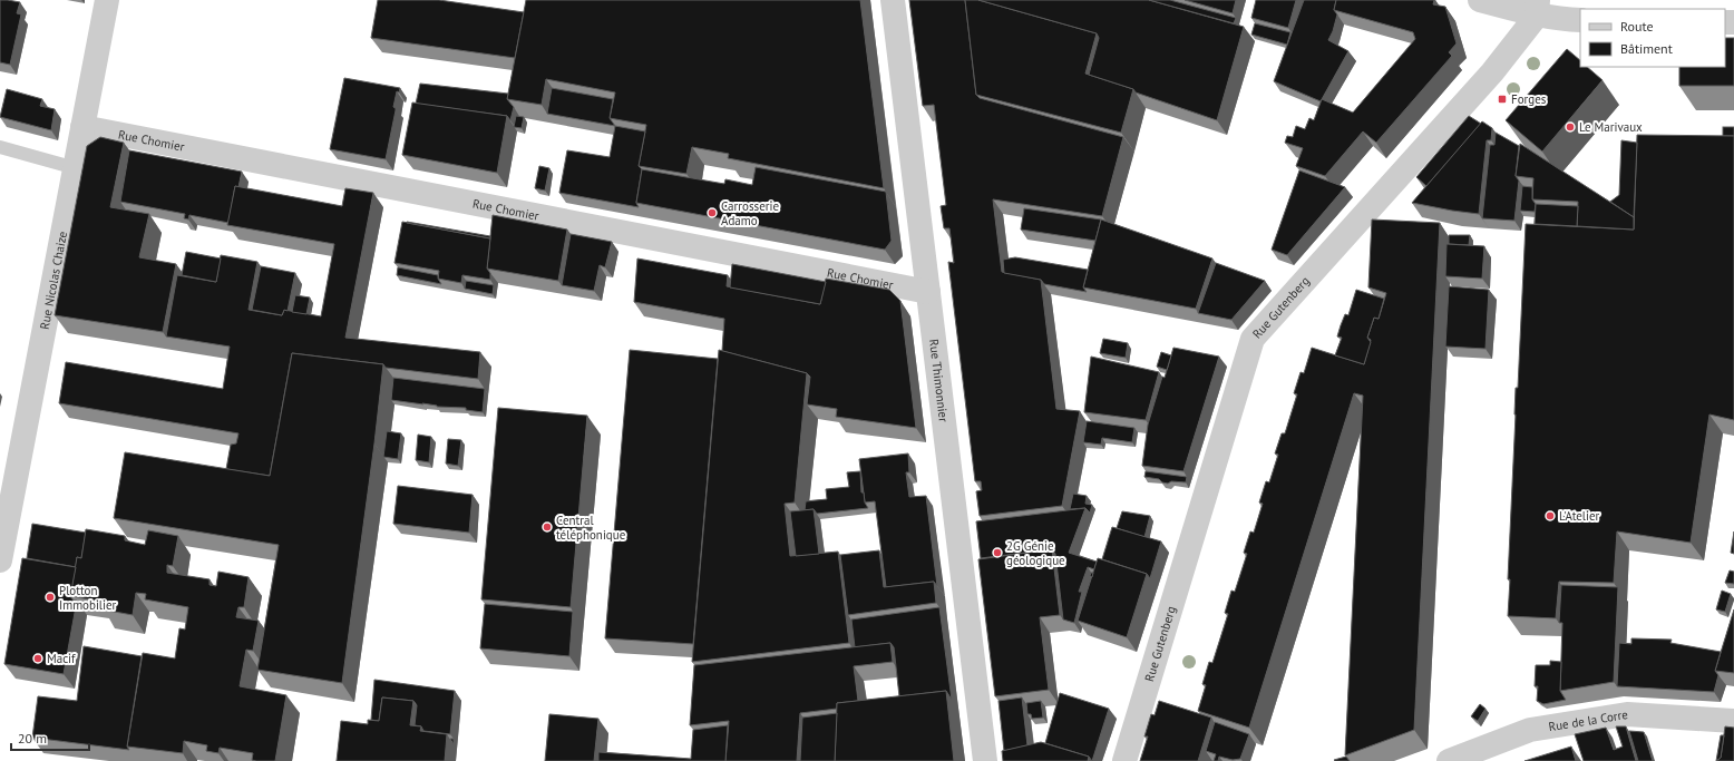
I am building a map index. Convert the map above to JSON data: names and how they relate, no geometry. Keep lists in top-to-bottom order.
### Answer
{
  "streets": {
    "street": [
      "Rue Chomier",
      "Rue Nicolas Chaize",
      "Rue Gutenberg",
      "Rue Thimonnier",
      "Rue de la Corre"
    ]
  },
  "crossings": [
    ["Rue Chomier", "Rue Nicolas Chaize"],
    ["Rue Chomier", "Rue Thimonnier"]
  ],
  "places": {
    "transit": ["Forges"],
    "other": [
      "Le Marivaux",
      "Carrosserie Adamo",
      "L'Atelier",
      "Central téléphonique",
      "2G Génie géologique",
      "Plotton Immobilier",
      "Macif"
    ]
  },
  "legend": ["Route", "Bâtiment"],
  "scale_bar": "20 m"
}
